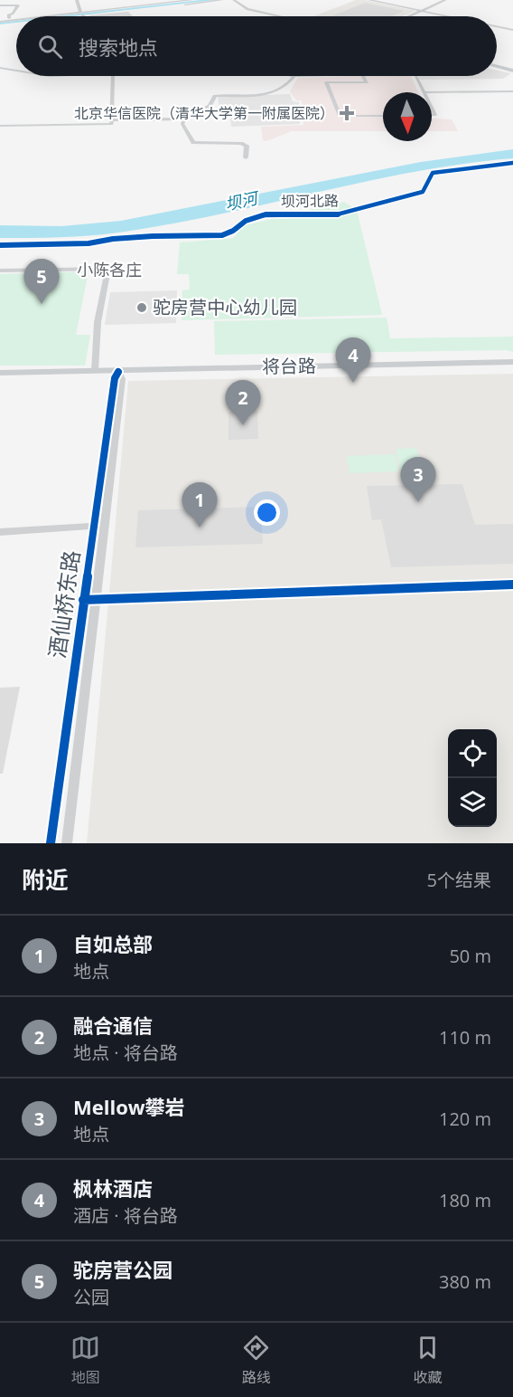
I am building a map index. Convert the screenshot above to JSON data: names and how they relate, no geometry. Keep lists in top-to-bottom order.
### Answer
{
  "streets": {
    "main road": ["将台路"],
    "street": ["酒仙桥东路"],
    "cycle path": ["坝河北路"]
  },
  "crossings": [
    ["将台路", "酒仙桥东路"]
  ],
  "districts": ["小陈各庄"],
  "water": ["坝河"],
  "places": {
    "health": ["北京华信医院（清华大学第一附属医院）"],
    "other": ["驼房营中心幼儿园"]
  },
  "north": "bottom",
  "page": {
    "search": "搜索地点",
    "pins": [
      "5",
      "4",
      "2",
      "3",
      "1"
    ],
    "heading": ["附近", "5个结果"],
    "list": [
      {
        "mark": "1",
        "name": "自如总部",
        "note": "地点",
        "value": "50 m"
      },
      {
        "mark": "2",
        "name": "融合通信",
        "note": "地点 · 将台路",
        "value": "110 m"
      },
      {
        "mark": "3",
        "name": "Mellow攀岩",
        "note": "地点",
        "value": "120 m"
      },
      {
        "mark": "4",
        "name": "枫林酒店",
        "note": "酒店 · 将台路",
        "value": "180 m"
      },
      {
        "mark": "5",
        "name": "驼房营公园",
        "note": "公园",
        "value": "380 m"
      }
    ],
    "nav": ["地图", "路线", "收藏"]
  }
}
